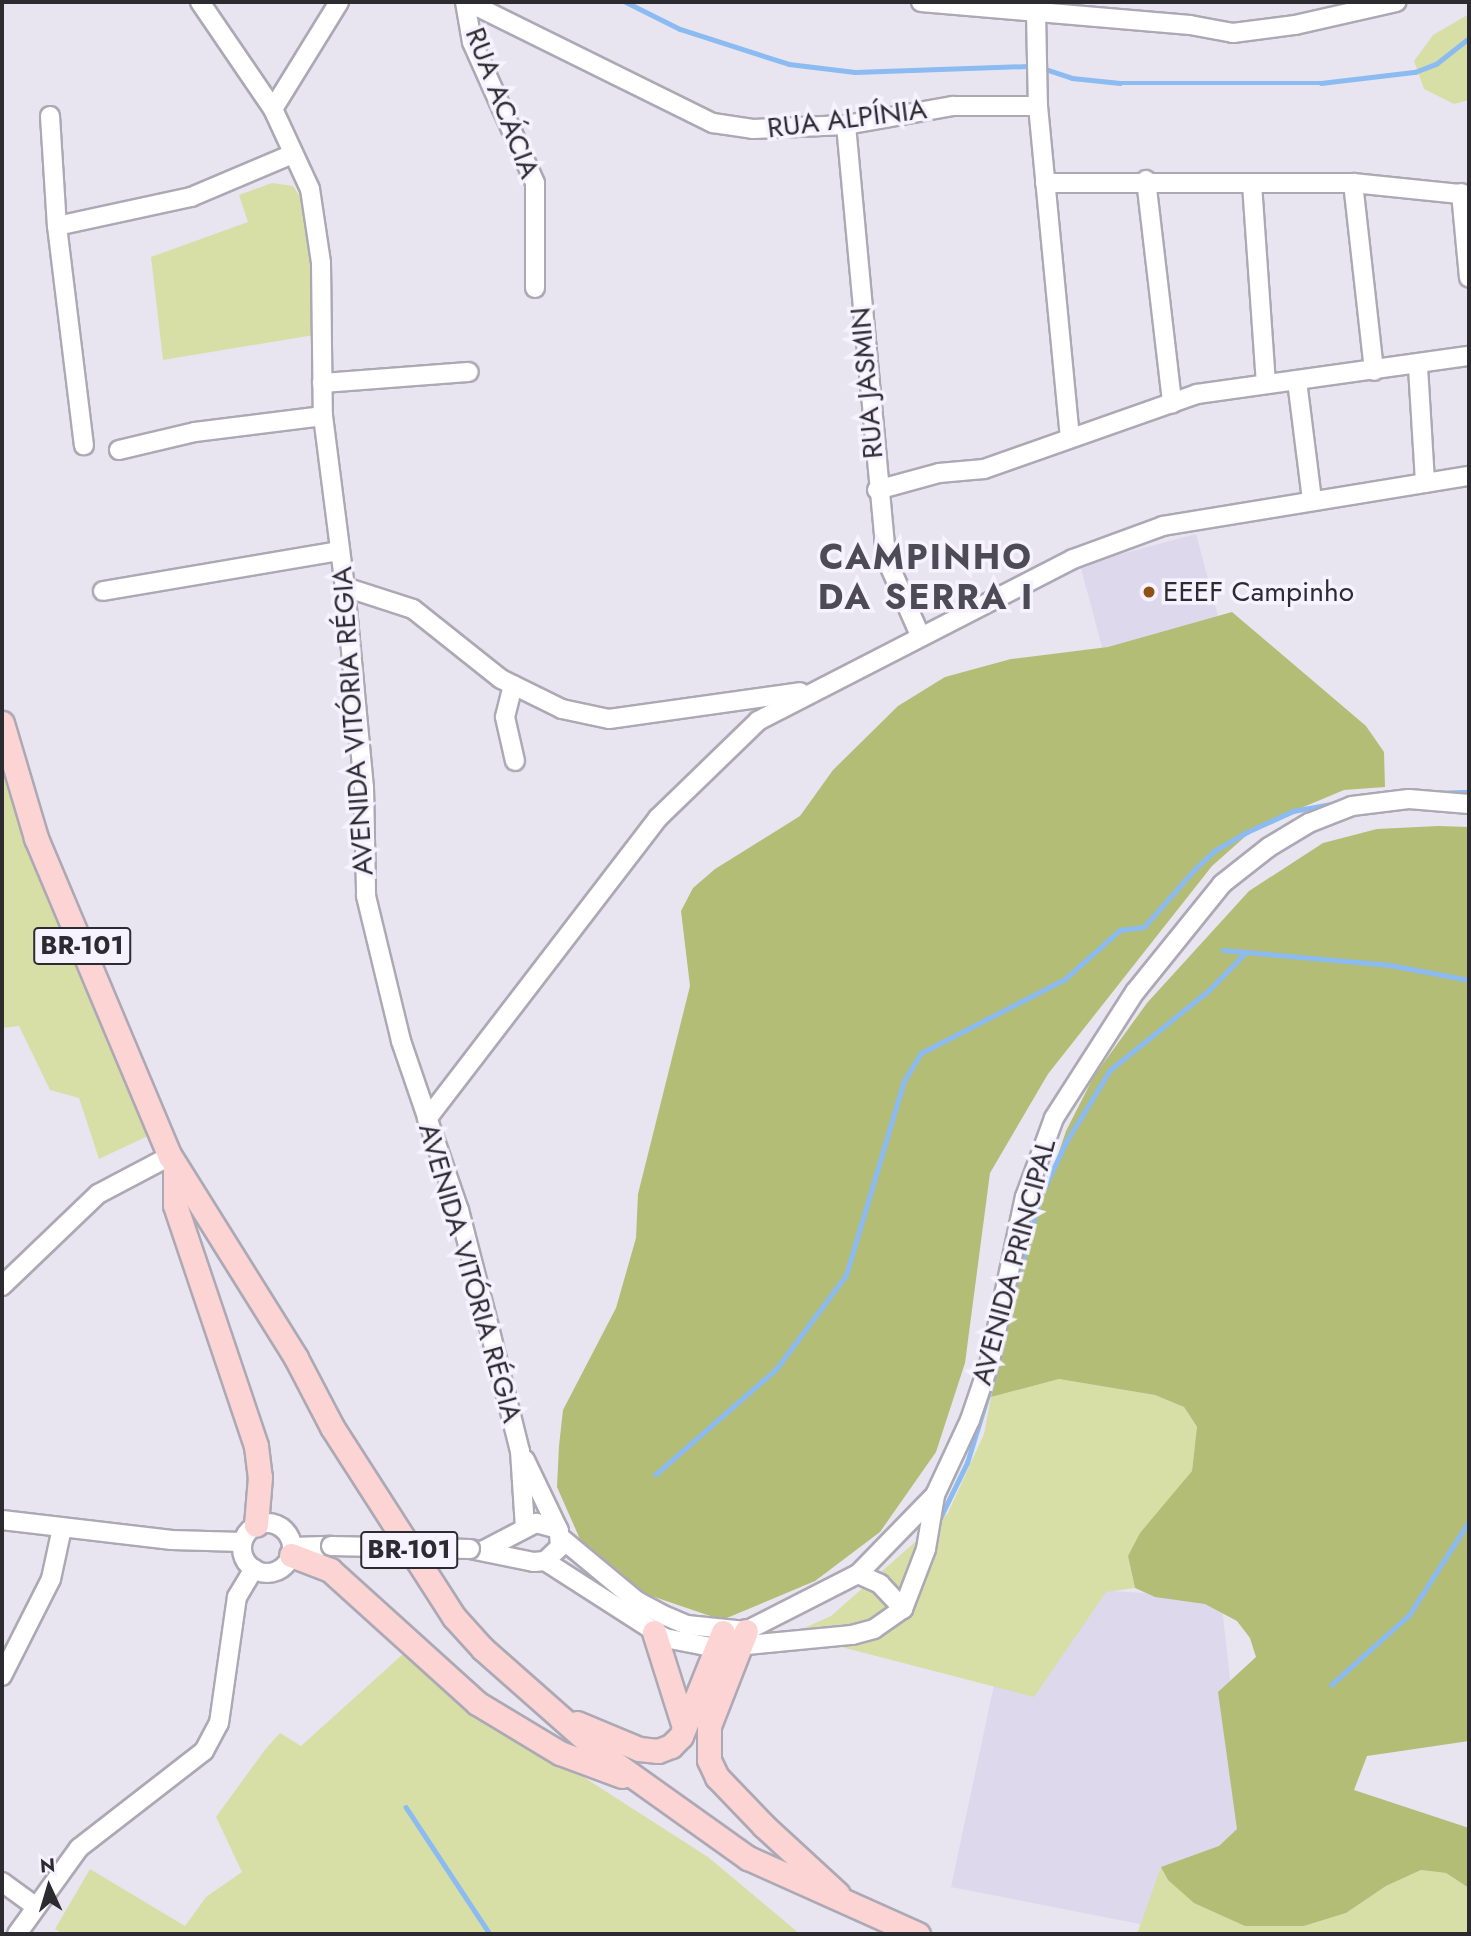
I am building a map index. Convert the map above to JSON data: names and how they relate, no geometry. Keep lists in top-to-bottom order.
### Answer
{
  "streets": {
    "main road": ["BR-101"],
    "street": [
      "RUA ACÁCIA",
      "RUA ALPÍNIA",
      "RUA JASMIN",
      "AVENIDA VITÓRIA RÉGIA",
      "AVENIDA PRINCIPAL"
    ]
  },
  "crossings": [
    ["RUA ALPÍNIA", "RUA JASMIN"]
  ],
  "districts": ["CAMPINHO DA SERRA I"],
  "places": ["EEEF Campinho"],
  "north": "top"
}
